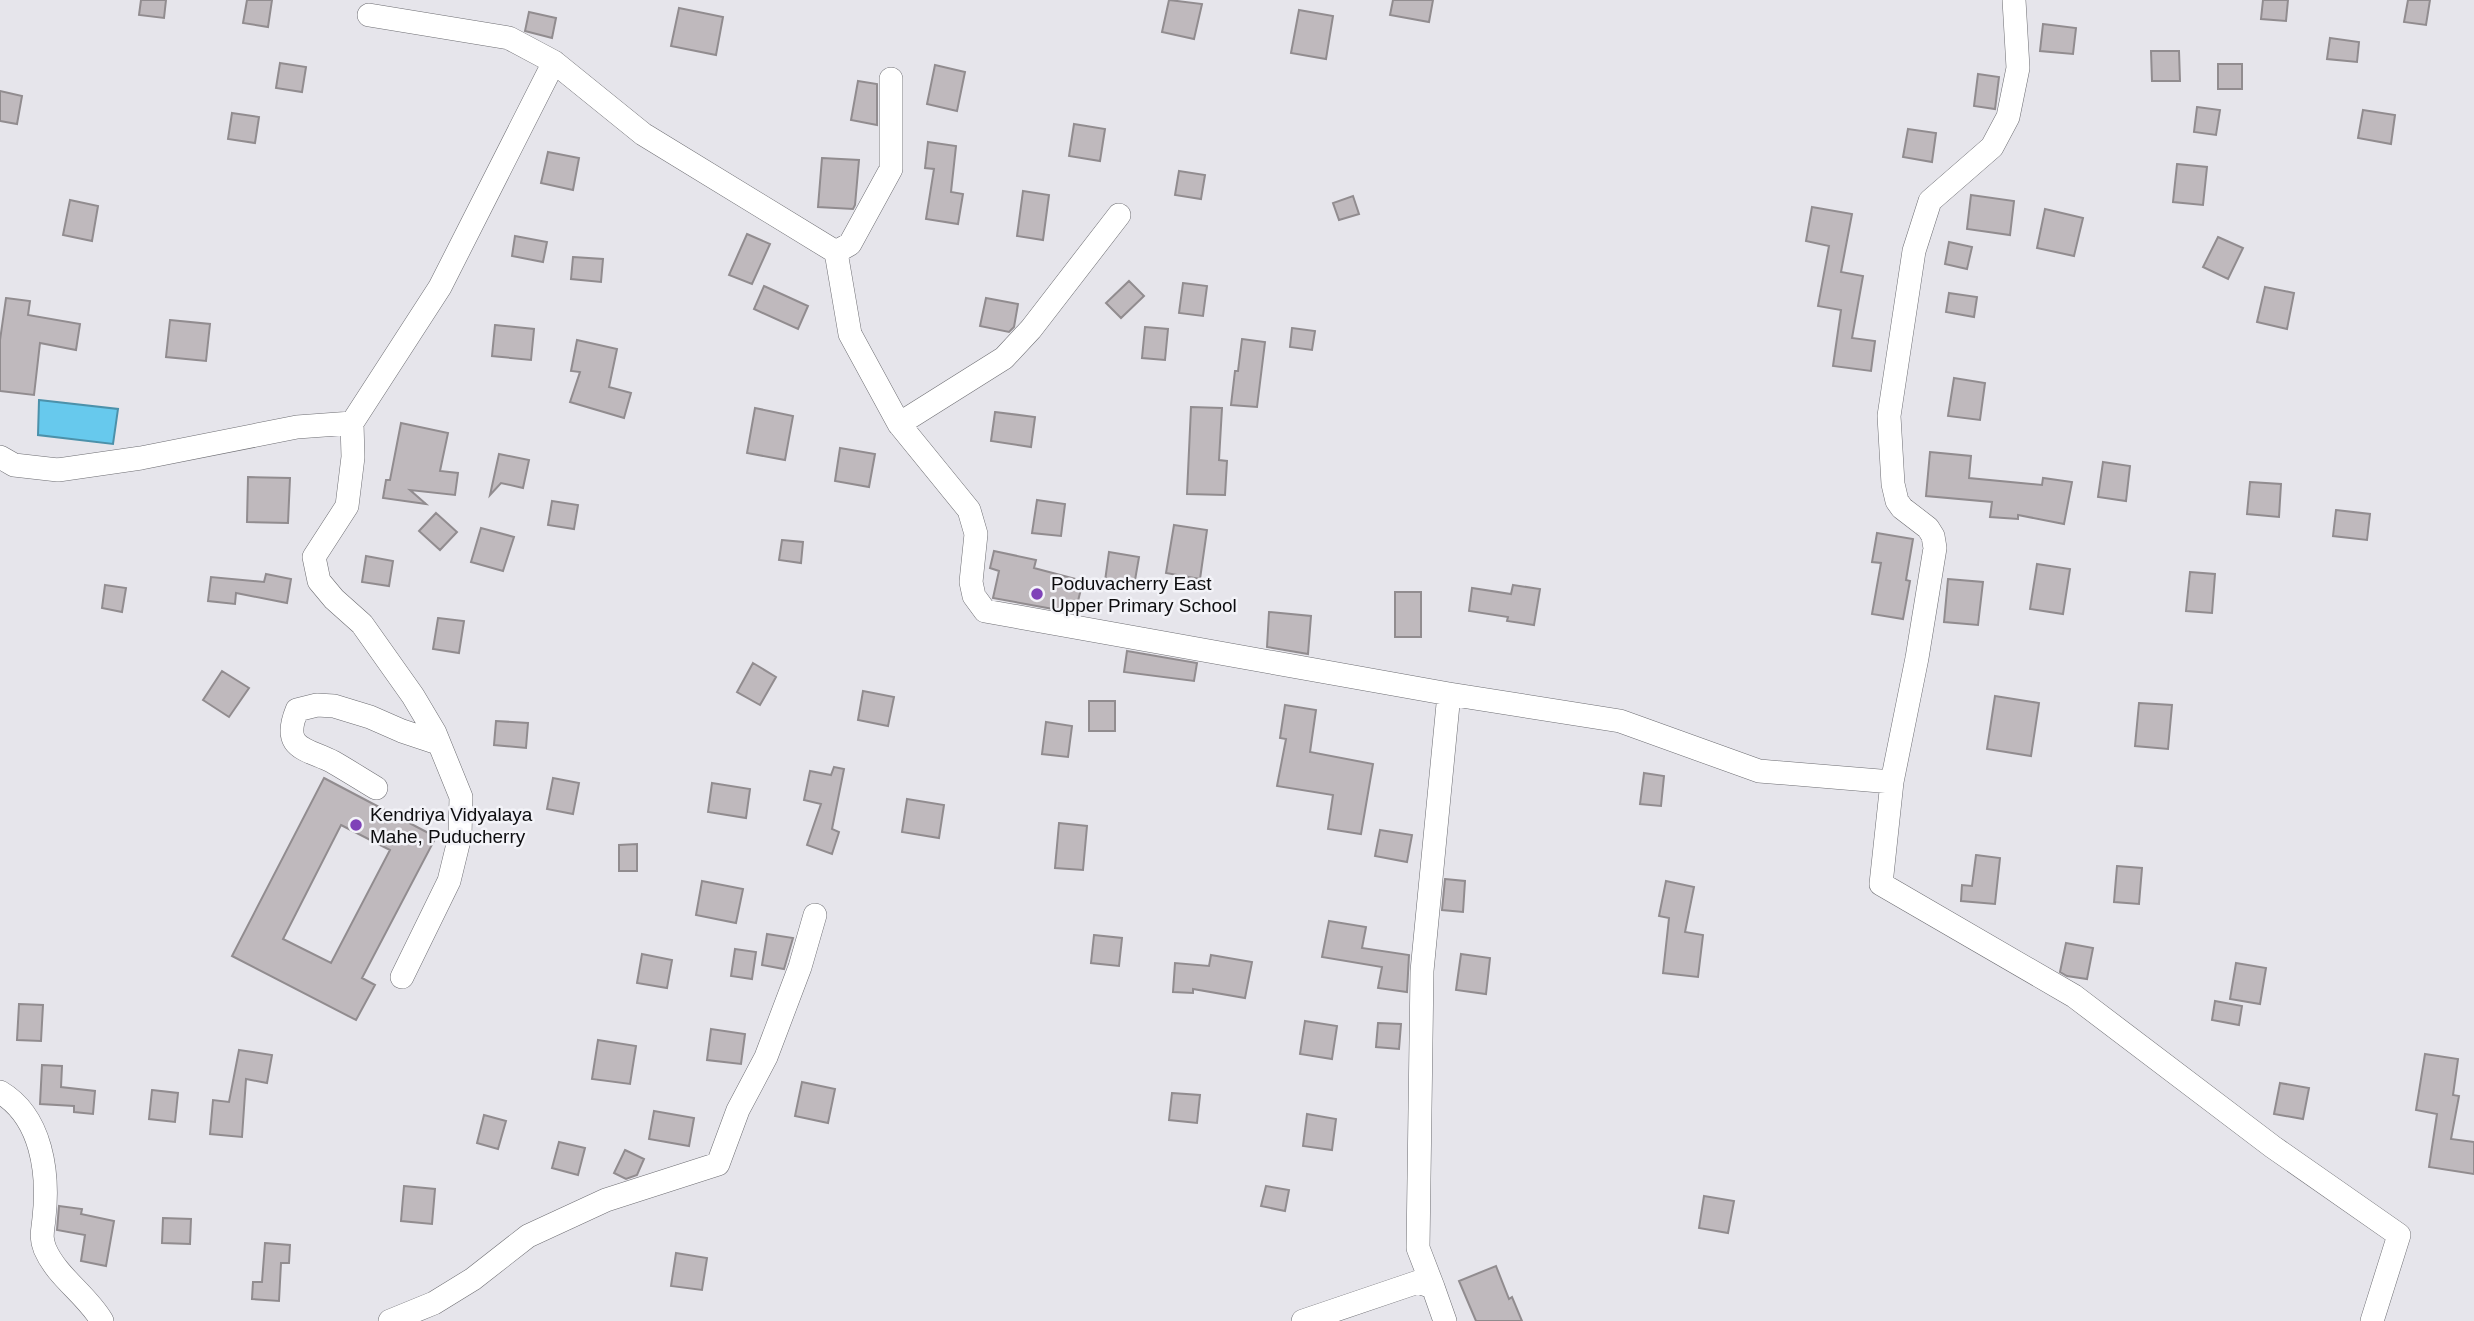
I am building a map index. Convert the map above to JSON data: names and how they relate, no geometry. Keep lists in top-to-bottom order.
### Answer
{
  "places": ["Poduvacherry East Upper Primary School", "Kendriya Vidyalaya Mahe, Puducherry"]
}
